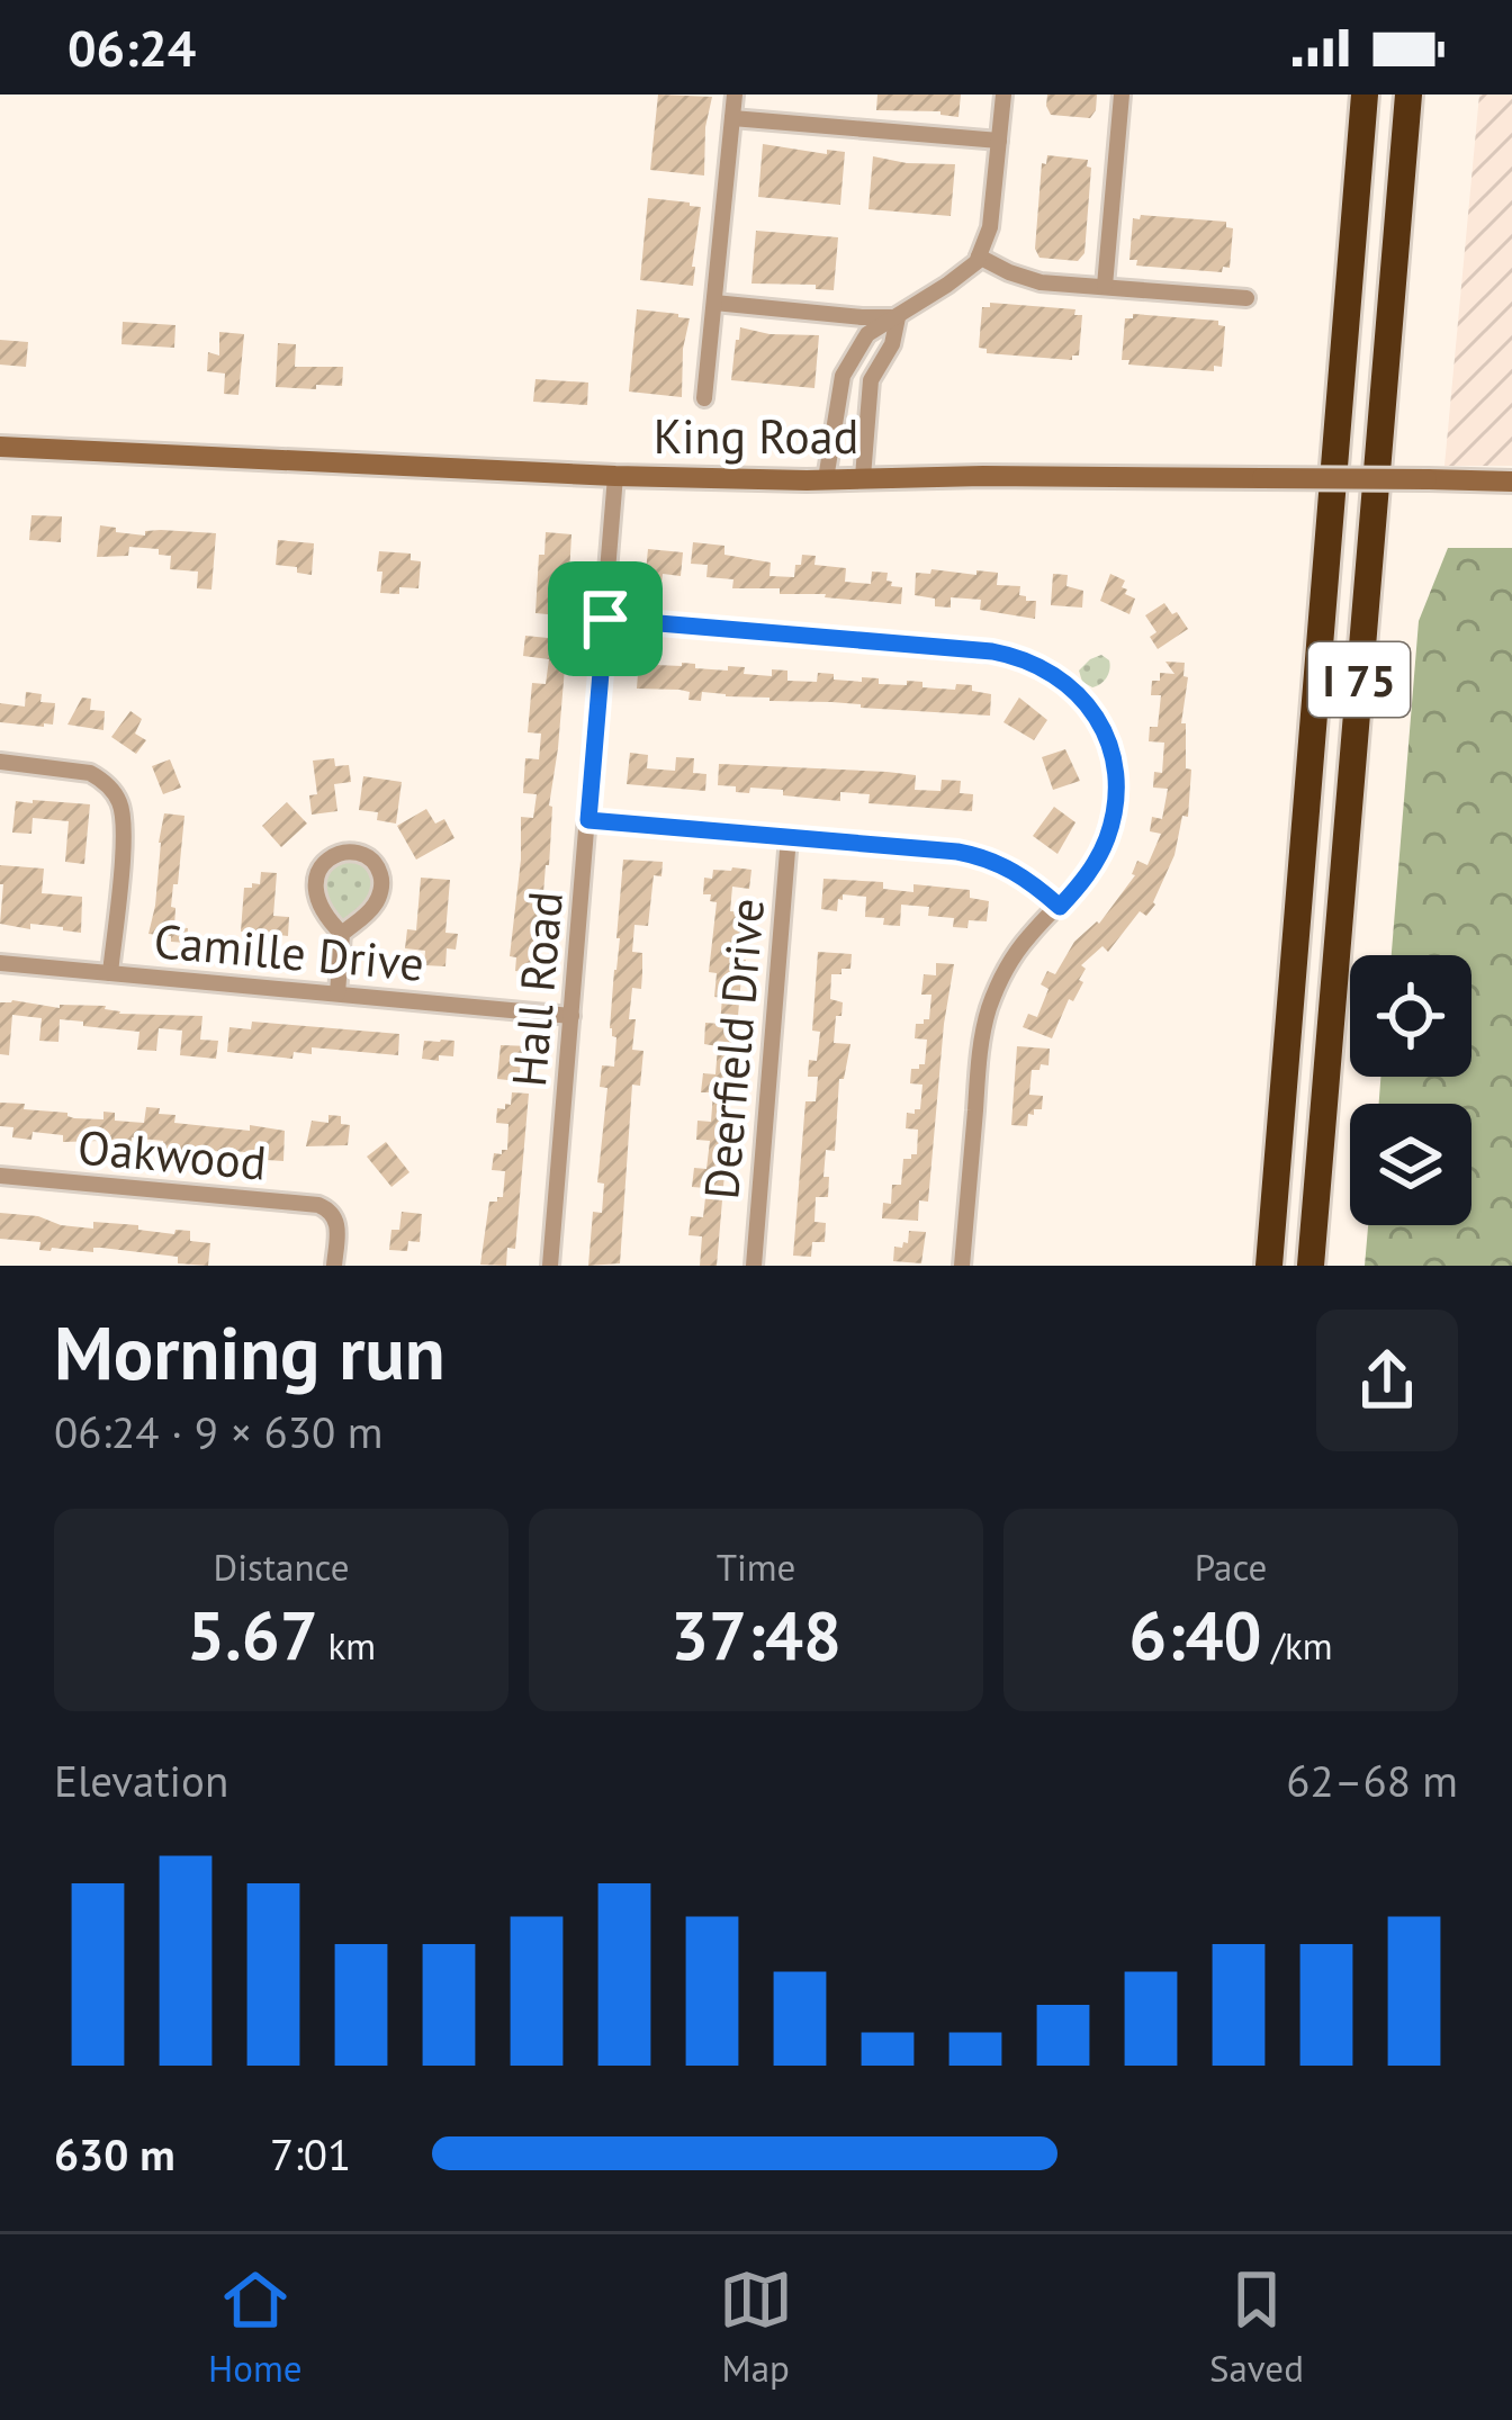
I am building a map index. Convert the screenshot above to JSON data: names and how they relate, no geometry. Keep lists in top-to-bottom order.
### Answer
{
  "streets": {
    "highway": ["I 75"],
    "main road": ["King Road"],
    "street": [
      "Camille Drive",
      "Hall Road",
      "Deerfield Drive",
      "Oakwood"
    ]
  },
  "crossings": [
    ["King Road", "Hall Road"],
    ["Camille Drive", "Hall Road"]
  ],
  "page": {
    "status": "06:24",
    "heading": ["Morning run", "06:24 · 9 × 630 m"],
    "stats": [
      ["Distance", "5.67 km"],
      ["Time", "37:48"],
      ["Pace", "6:40 /km"]
    ],
    "chart": ["Elevation", "62–68 m"],
    "list": [
      {
        "name": "630 m",
        "note": "7:01"
      }
    ],
    "tabs": ["Home", "Map", "Saved"]
  }
}
